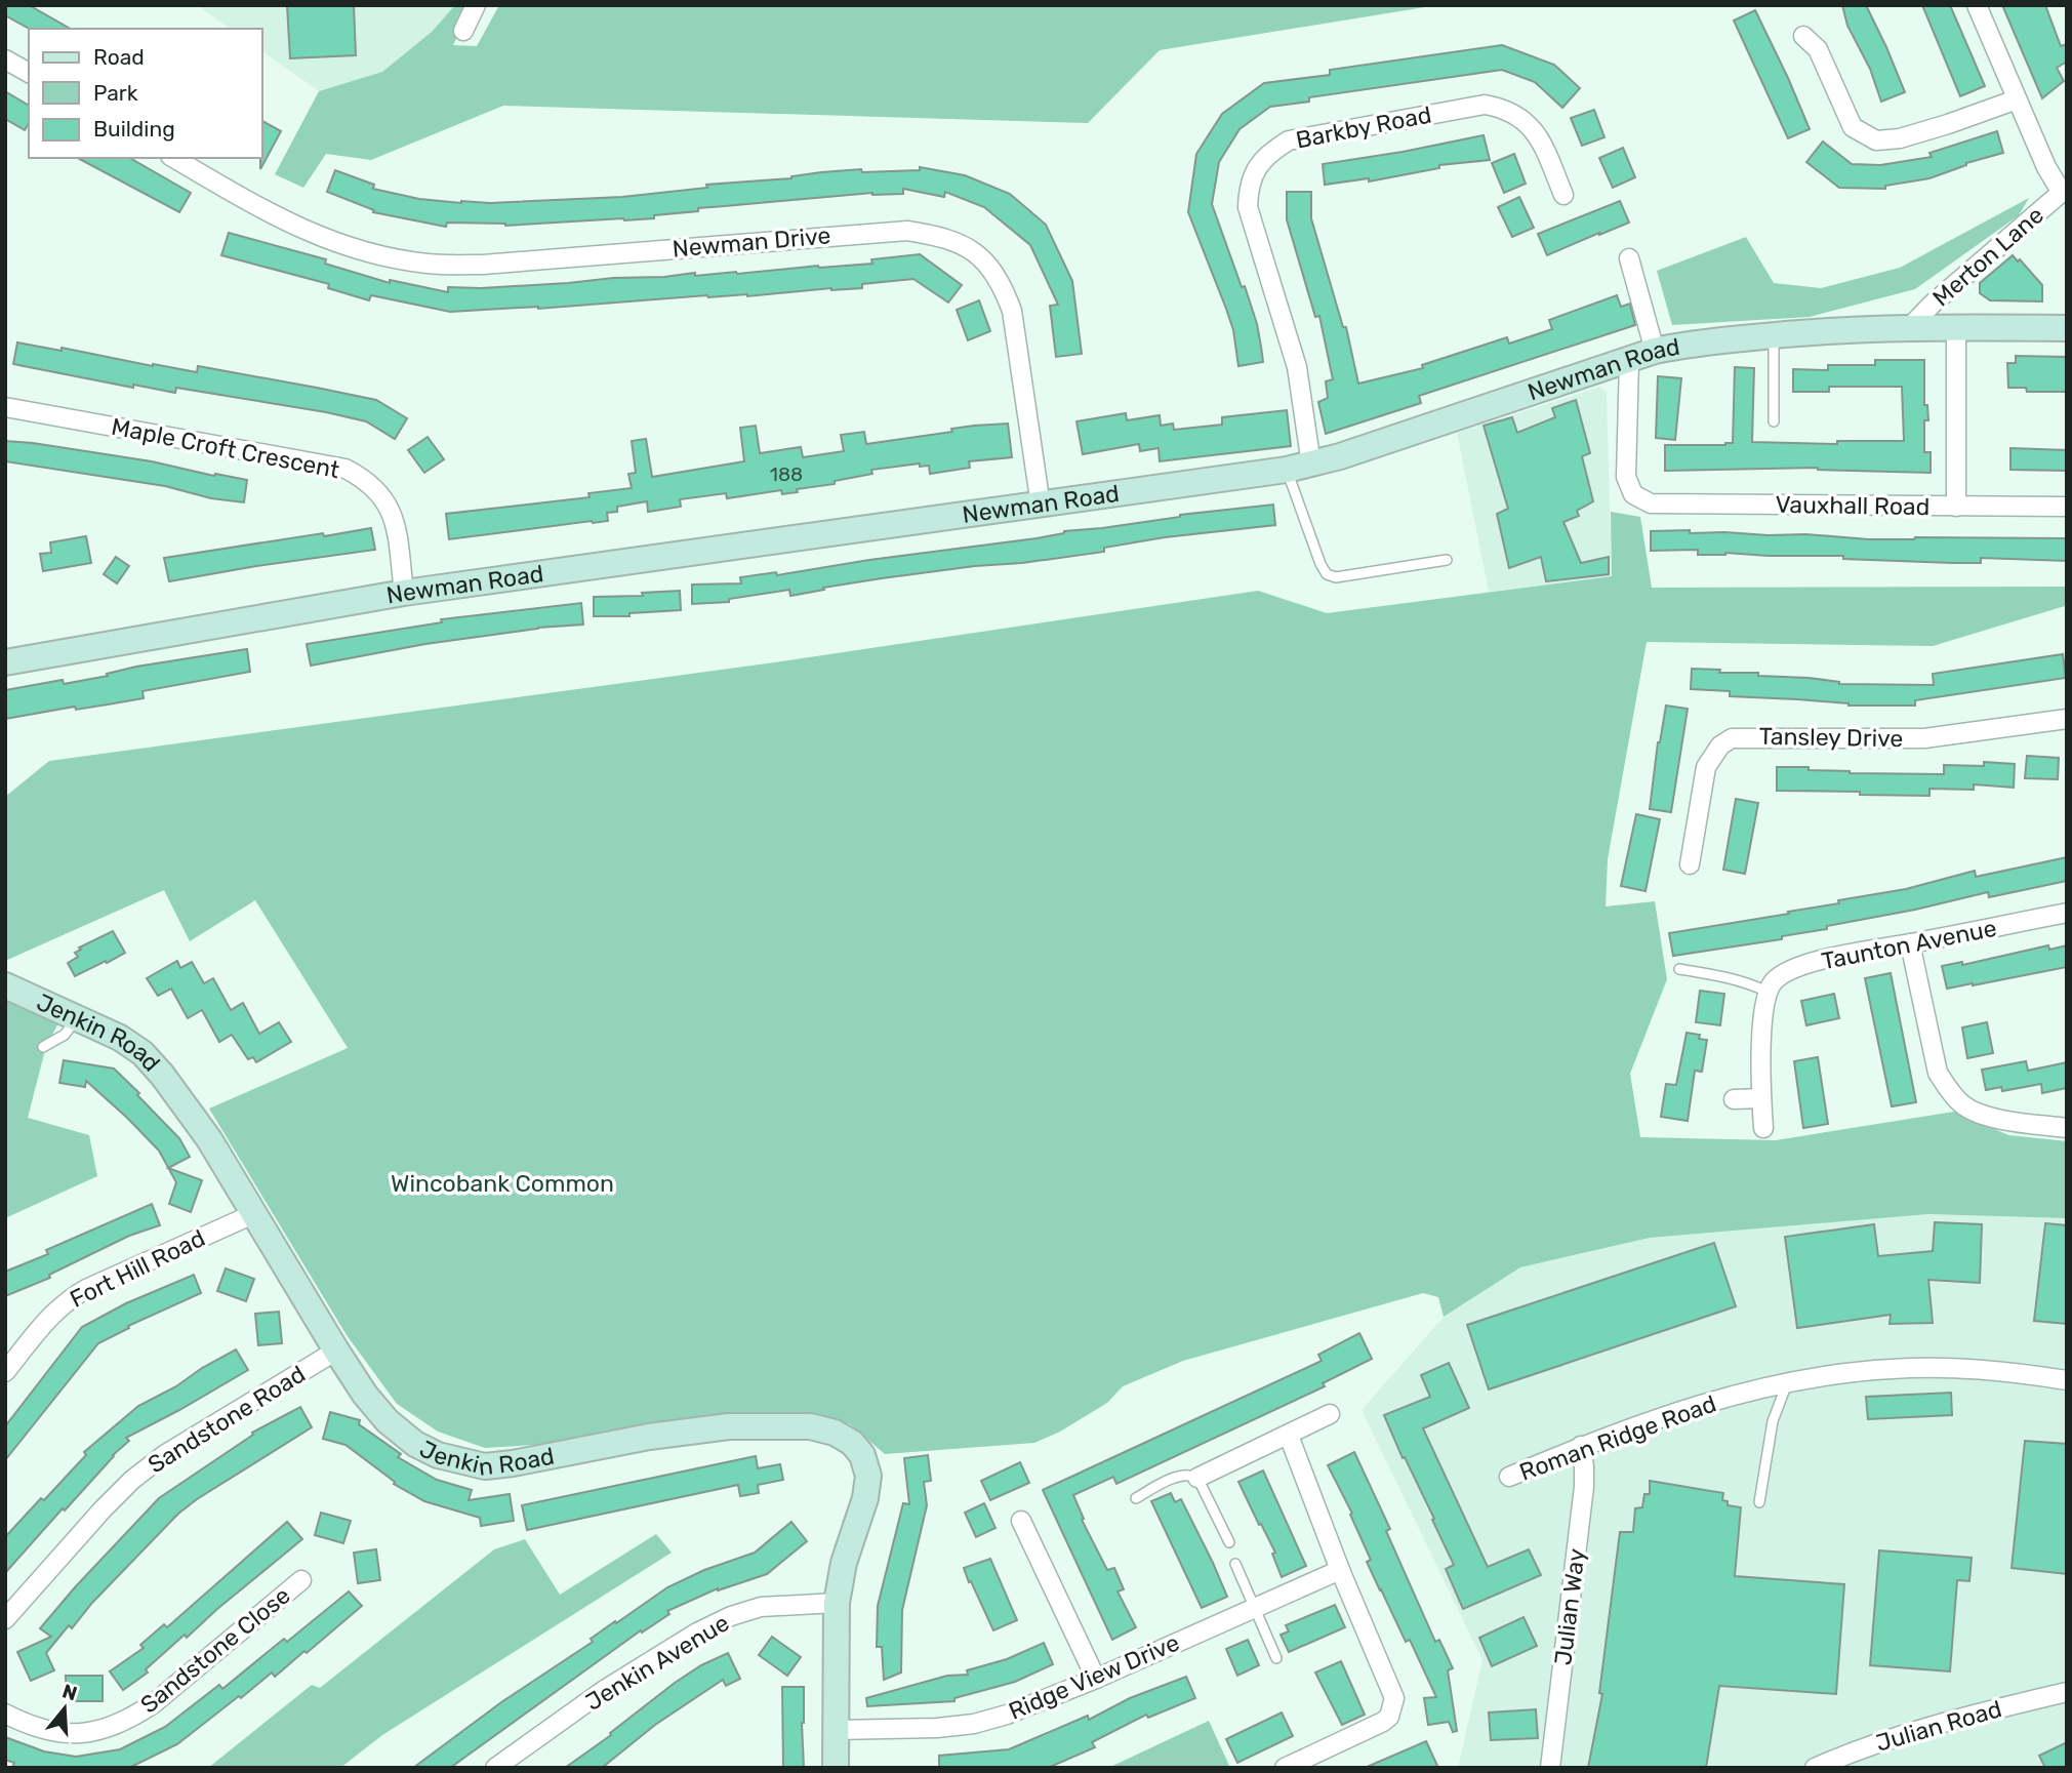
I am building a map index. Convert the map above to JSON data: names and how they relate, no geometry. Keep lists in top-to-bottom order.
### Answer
{
  "streets": {
    "street": [
      "Barkby Road",
      "Newman Drive",
      "Merton Lane",
      "Newman Road",
      "Maple Croft Crescent",
      "Vauxhall Road",
      "Tansley Drive",
      "Taunton Avenue",
      "Jenkin Road",
      "Fort Hill Road",
      "Sandstone Road",
      "Roman Ridge Road",
      "Julian Way",
      "Sandstone Close",
      "Jenkin Avenue",
      "Ridge View Drive",
      "Julian Road"
    ]
  },
  "crossings": [
    ["Barkby Road", "Newman Road"],
    ["Newman Drive", "Newman Road"],
    ["Merton Lane", "Newman Road"],
    ["Newman Road", "Maple Croft Crescent"],
    ["Newman Road", "Vauxhall Road"],
    ["Jenkin Road", "Fort Hill Road"],
    ["Jenkin Road", "Sandstone Road"],
    ["Jenkin Road", "Jenkin Avenue"],
    ["Jenkin Road", "Ridge View Drive"],
    ["Roman Ridge Road", "Julian Way"]
  ],
  "parks": ["Wincobank Common"],
  "house_numbers": ["188"],
  "legend": ["Road", "Park", "Building"],
  "north": "top"
}
